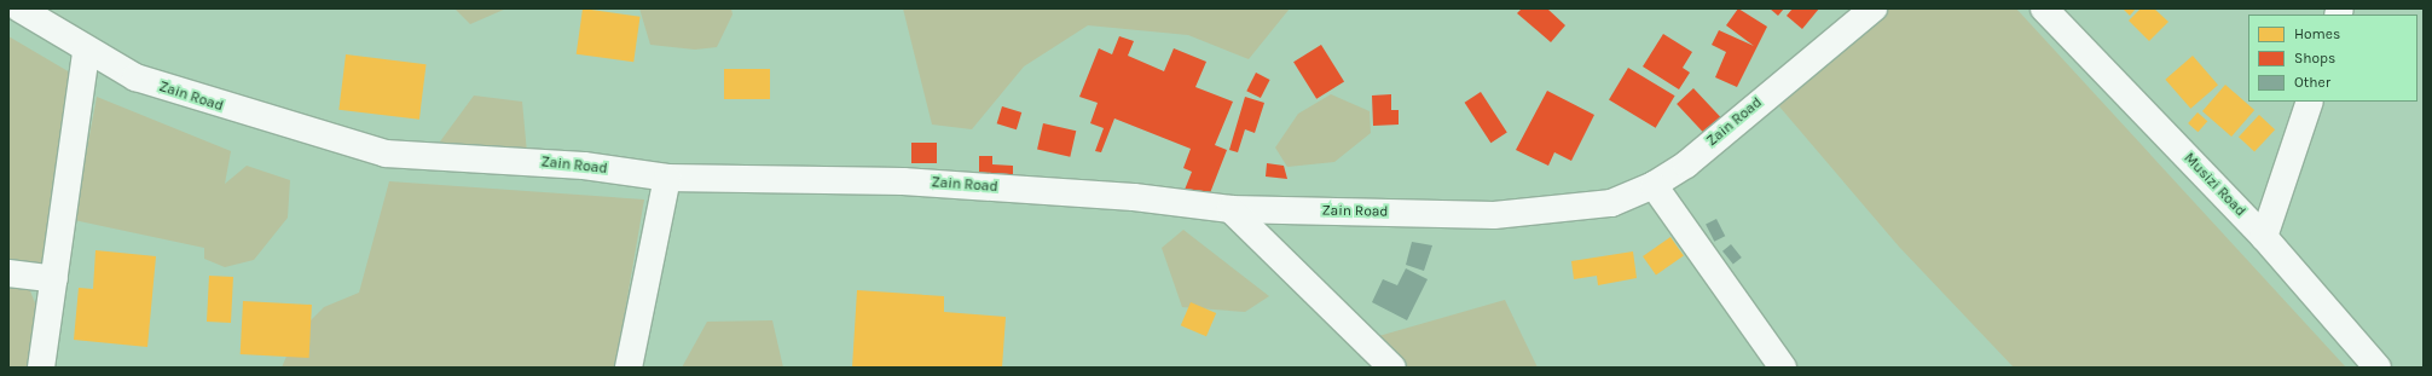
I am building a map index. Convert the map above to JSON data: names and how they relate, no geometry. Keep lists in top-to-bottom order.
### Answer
{
  "streets": {
    "street": ["Zain Road", "Musizi Road"]
  },
  "legend": ["Homes", "Shops", "Other"]
}
